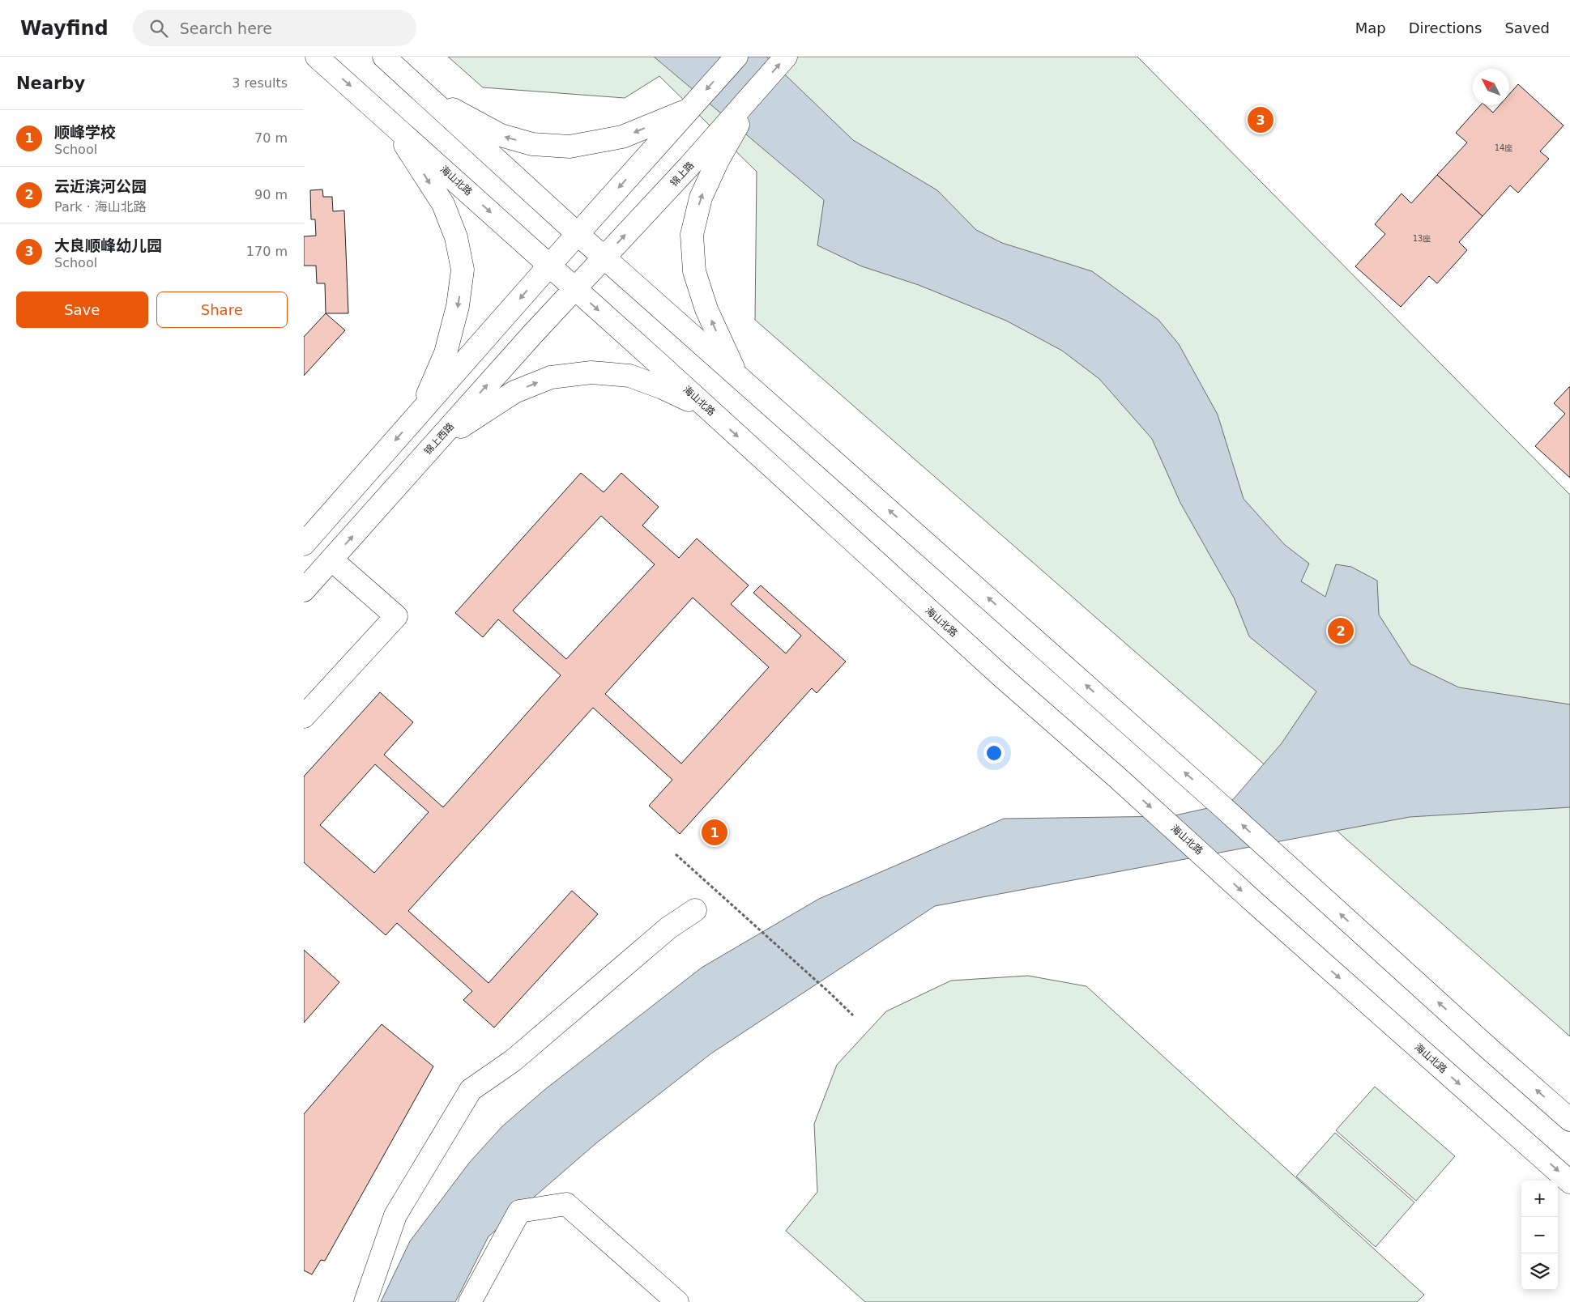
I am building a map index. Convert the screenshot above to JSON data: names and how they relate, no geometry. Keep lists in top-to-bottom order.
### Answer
{
  "streets": {
    "street": ["锦上路", "海山北路", "锦上西路"]
  },
  "crossings": [
    ["锦上路", "海山北路"],
    ["锦上路", "锦上西路"],
    ["海山北路", "锦上西路"]
  ],
  "house_numbers": ["14座", "13座"],
  "north": "top left",
  "page": {
    "header": "Wayfind",
    "search": "Search here",
    "nav": ["Map", "Directions", "Saved"],
    "heading": ["Nearby", "3 results"],
    "pins": ["3", "2", "1"],
    "list": [
      {
        "mark": "1",
        "name": "顺峰学校",
        "note": "School",
        "value": "70 m"
      },
      {
        "mark": "2",
        "name": "云近滨河公园",
        "note": "Park · 海山北路",
        "value": "90 m"
      },
      {
        "mark": "3",
        "name": "大良顺峰幼儿园",
        "note": "School",
        "value": "170 m"
      }
    ],
    "buttons": ["Save", "Share"],
    "map_buttons": ["+", "−"]
  }
}
